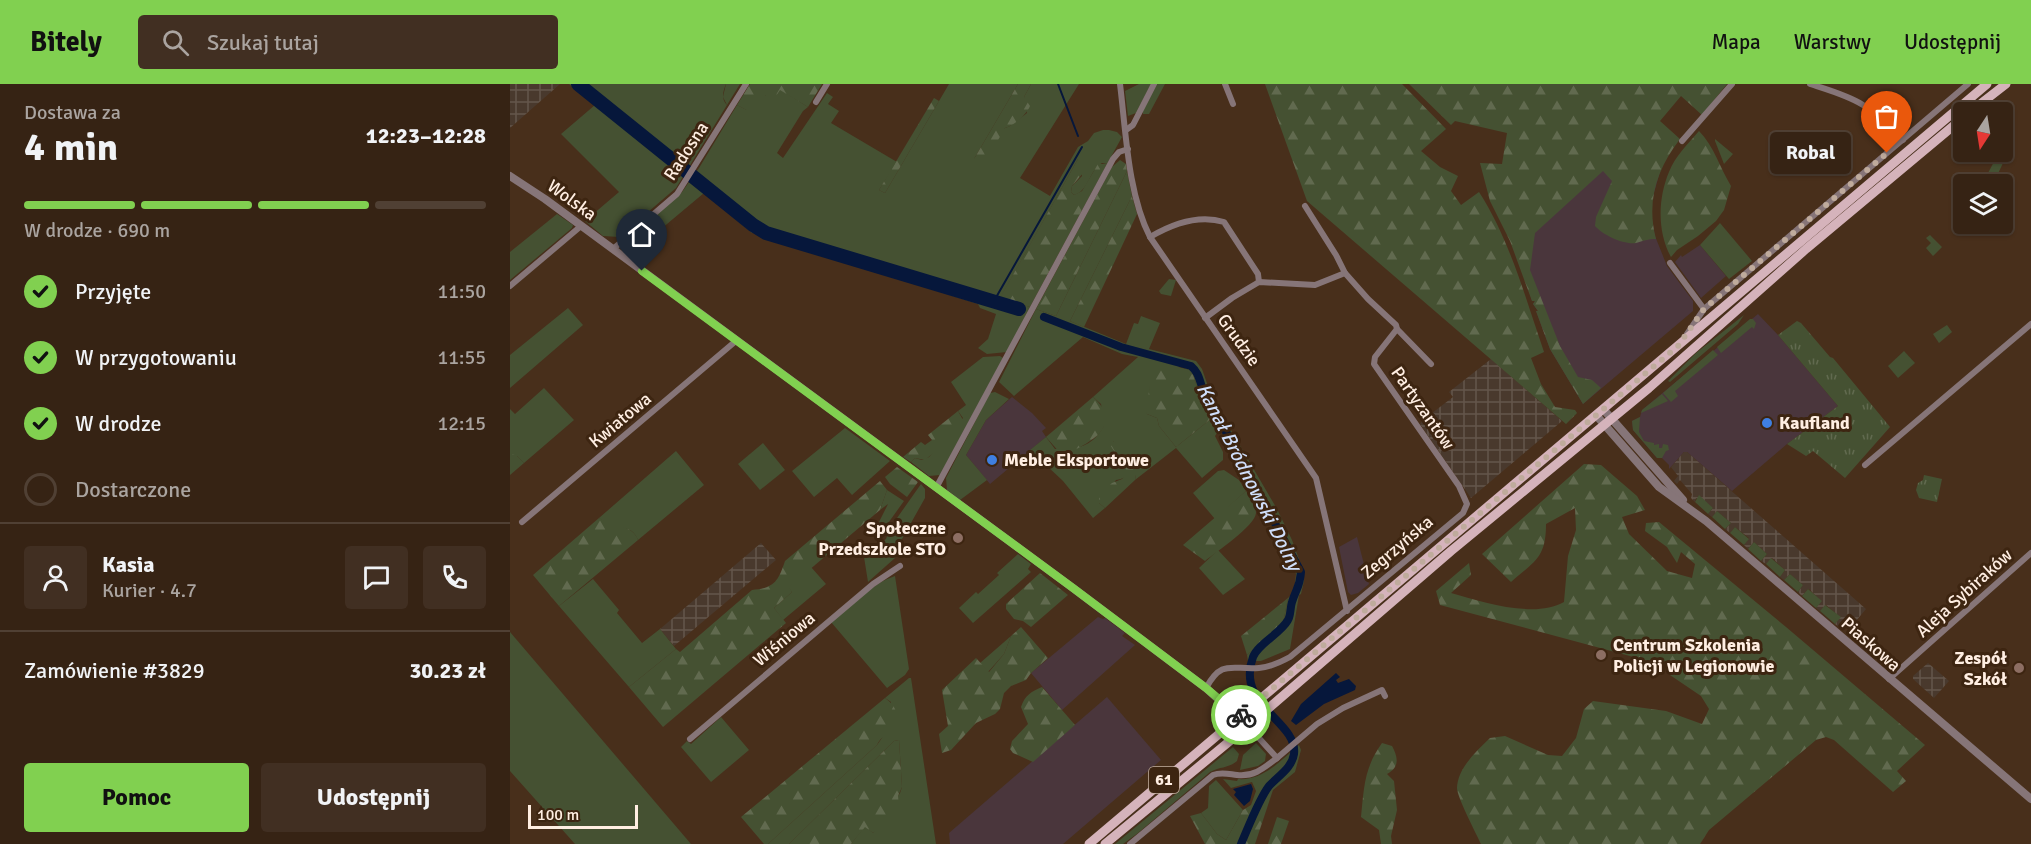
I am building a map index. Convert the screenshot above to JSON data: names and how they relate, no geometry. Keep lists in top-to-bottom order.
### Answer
{
  "streets": {
    "main road": ["Zegrzyńska", "61"],
    "street": [
      "Radosna",
      "Wolska",
      "Grudzie",
      "Partyzantów",
      "Kwiatowa",
      "Aleja Sybiraków",
      "Wiśniowa",
      "Piaskowa"
    ]
  },
  "crossings": [
    ["Radosna", "Wolska"],
    ["Wolska", "Kwiatowa"],
    ["Wolska", "Zegrzyńska"],
    ["Wolska", "61"],
    ["Grudzie", "Zegrzyńska"],
    ["Partyzantów", "Zegrzyńska"],
    ["Zegrzyńska", "Piaskowa"],
    ["Zegrzyńska", "61"],
    ["Aleja Sybiraków", "Piaskowa"]
  ],
  "water": ["Kanał Bródnowski Dolny"],
  "places": [
    "Robal",
    "Kaufland",
    "Meble Eksportowe",
    "Społeczne Przedszkole STO",
    "Centrum Szkolenia Policji w Legionowie",
    "Zespół Szkół"
  ],
  "scale_bar": "100 m",
  "north": "bottom",
  "page": {
    "header": "Bitely",
    "search": "Szukaj tutaj",
    "nav": ["Mapa", "Warstwy", "Udostępnij"],
    "heading": ["4 min", "Dostawa za", "12:23–12:28"],
    "panel": [
      "Kasia",
      "Kurier · 4.7",
      "Zamówienie #3829",
      "30.23 zł"
    ],
    "bubble": "Robal",
    "bar": "W drodze · 690 m",
    "list": [
      ["Przyjęte", "11:50"],
      ["W przygotowaniu", "11:55"],
      ["W drodze", "12:15"],
      "Dostarczone"
    ],
    "buttons": ["Pomoc", "Udostępnij"],
    "scale": "100 m"
  }
}
